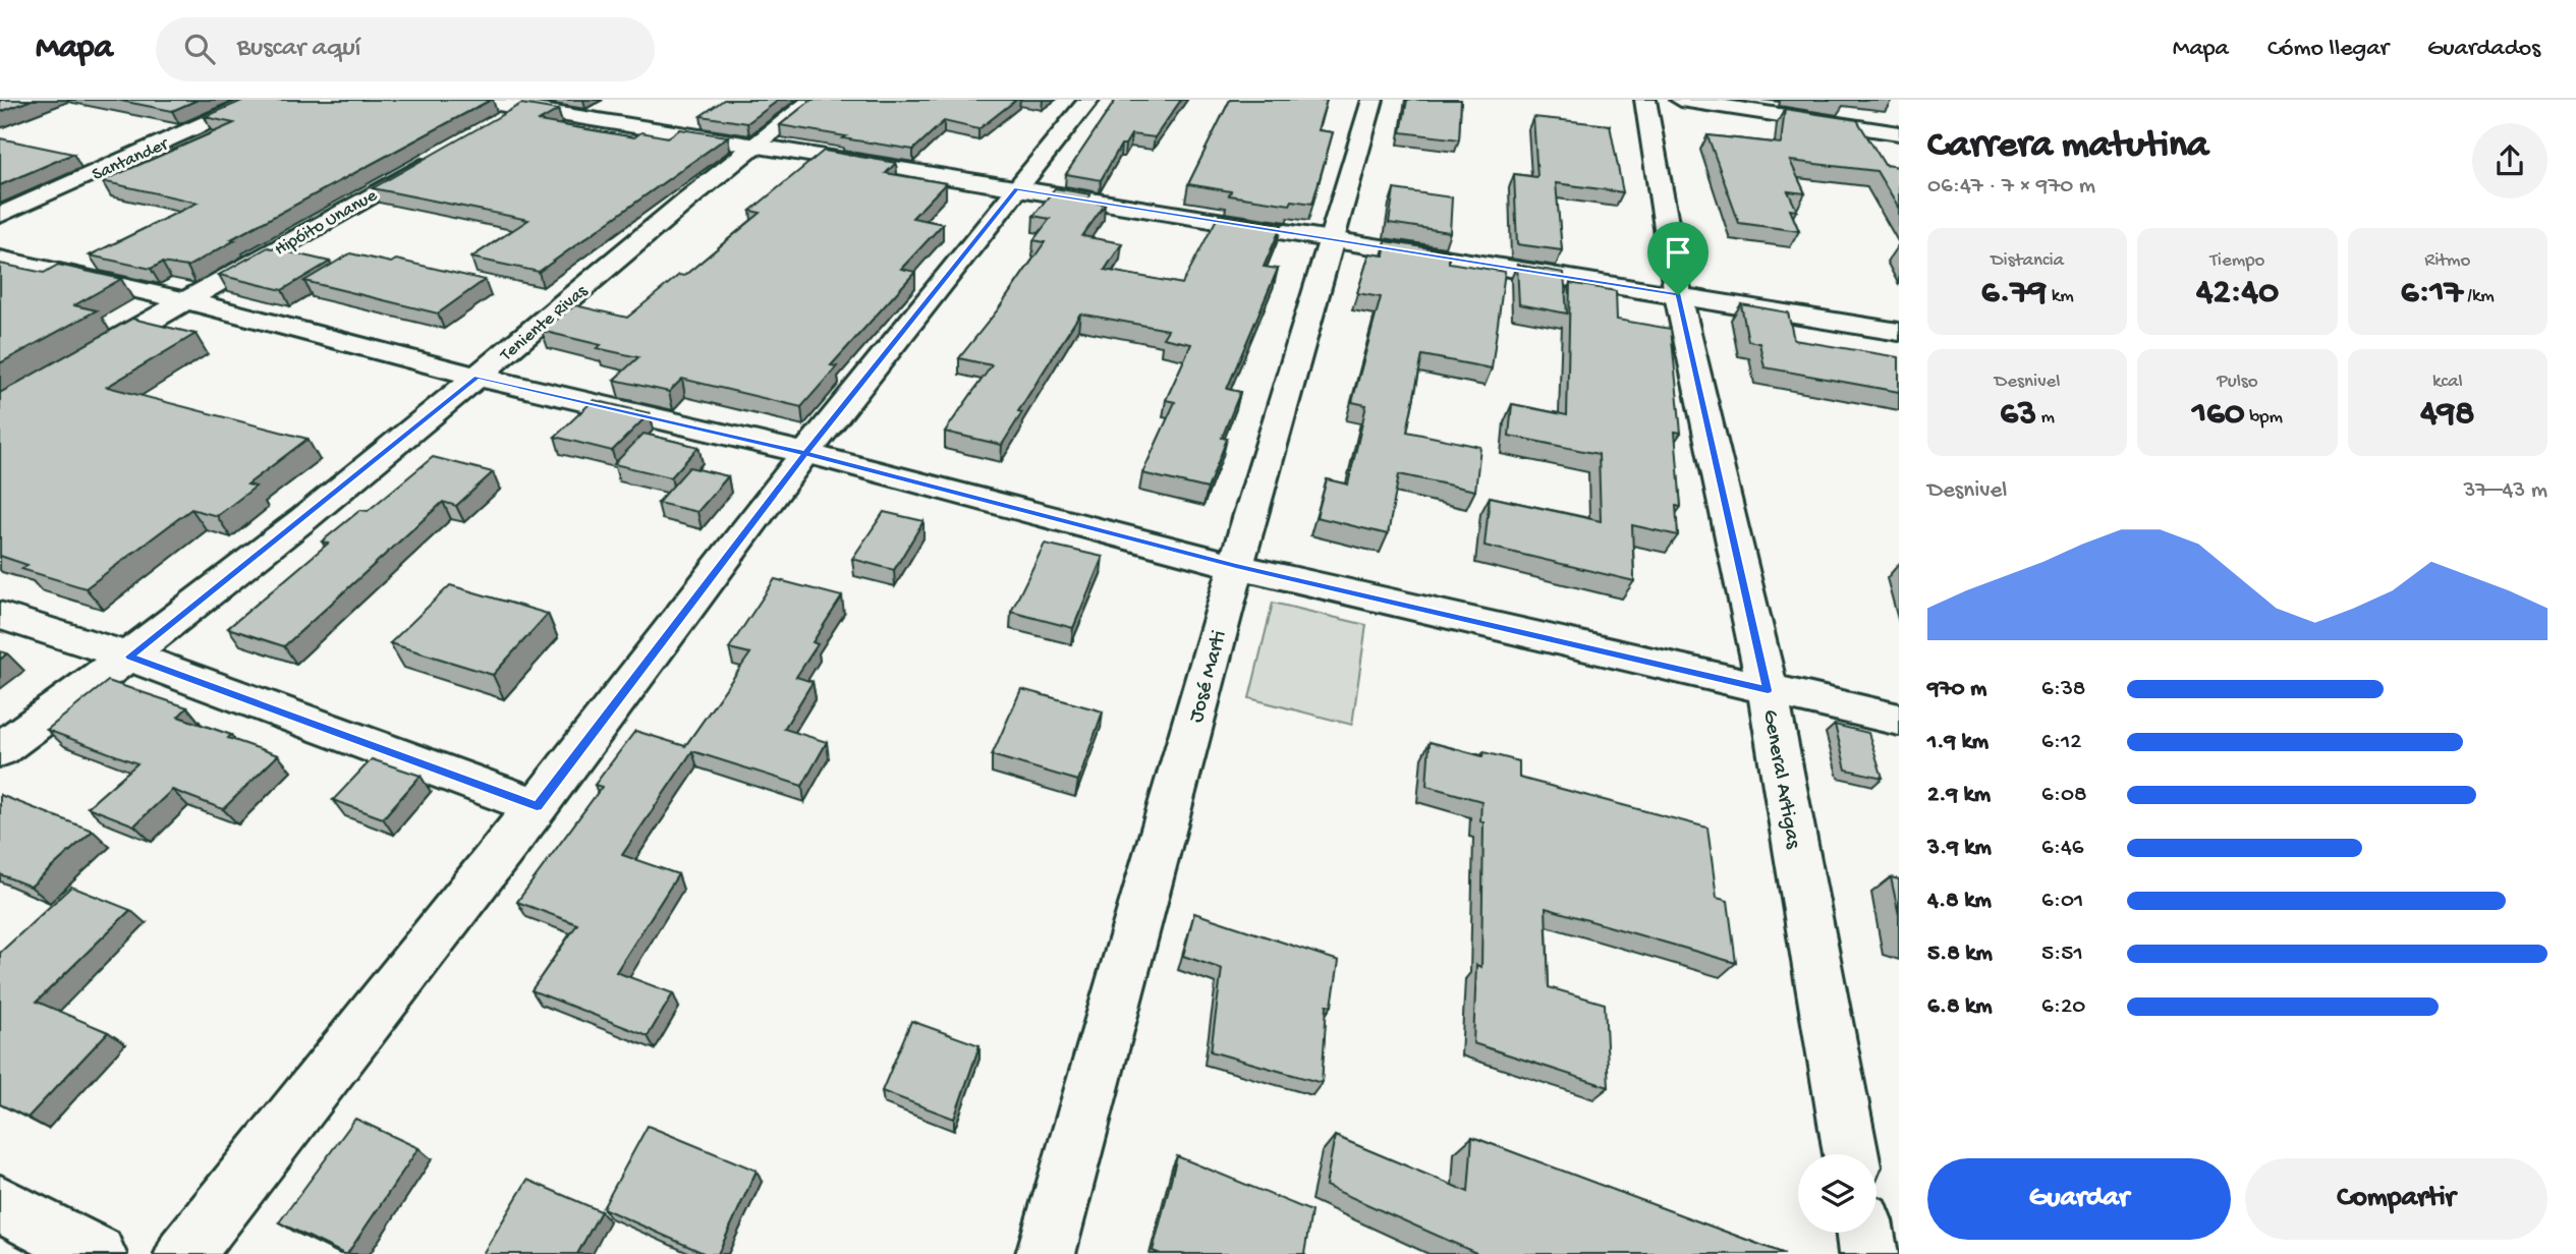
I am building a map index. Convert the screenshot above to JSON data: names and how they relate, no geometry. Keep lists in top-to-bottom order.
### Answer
{
  "streets": {
    "street": [
      "Santander",
      "Hipóito Unanue",
      "Teniente Rivas",
      "José Marti",
      "General Artigas"
    ]
  },
  "page": {
    "header": "Mapa",
    "search": "Buscar aquí",
    "nav": ["Mapa", "Cómo llegar", "Guardados"],
    "heading": ["Carrera matutina", "06:47 · 7 × 970 m"],
    "stats": [
      ["Distancia", "6.79 km"],
      ["Tiempo", "42:40"],
      ["Ritmo", "6:17 /km"],
      ["Desnivel", "63 m"],
      ["Pulso", "160 bpm"],
      ["kcal", "498"]
    ],
    "chart": ["Desnivel", "37–43 m"],
    "list": [
      {
        "name": "970 m",
        "note": "6:38"
      },
      {
        "name": "1.9 km",
        "note": "6:12"
      },
      {
        "name": "2.9 km",
        "note": "6:08"
      },
      {
        "name": "3.9 km",
        "note": "6:46"
      },
      {
        "name": "4.8 km",
        "note": "6:01"
      },
      {
        "name": "5.8 km",
        "note": "5:51"
      },
      {
        "name": "6.8 km",
        "note": "6:20"
      }
    ],
    "buttons": ["Guardar", "Compartir"]
  }
}
